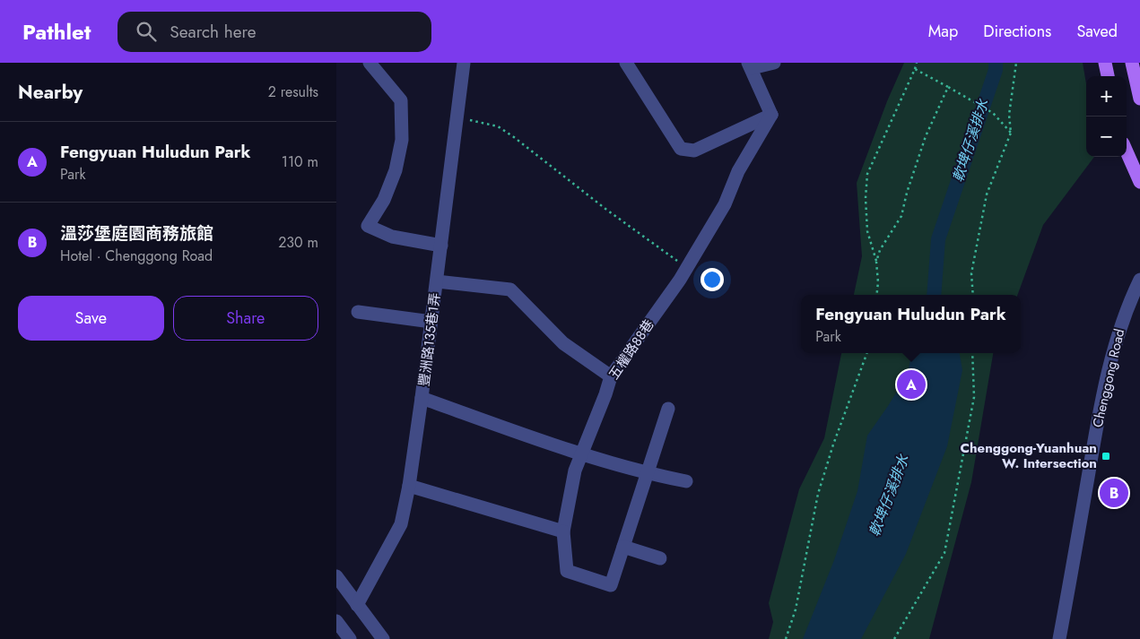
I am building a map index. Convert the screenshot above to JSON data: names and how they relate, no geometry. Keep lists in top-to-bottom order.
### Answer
{
  "streets": {
    "street": ["豐洲路135巷1弄", "五權路88巷", "Chenggong Road"]
  },
  "water": ["軟埤仔溪排水"],
  "places": {
    "transit": ["Chenggong-Yuanhuan W. Intersection"]
  },
  "page": {
    "header": "Pathlet",
    "search": "Search here",
    "nav": ["Map", "Directions", "Saved"],
    "heading": ["Nearby", "2 results"],
    "map_buttons": ["+", "−"],
    "list": [
      {
        "mark": "A",
        "name": "Fengyuan Huludun Park",
        "note": "Park",
        "value": "110 m"
      },
      {
        "mark": "B",
        "name": "溫莎堡庭園商務旅館",
        "note": "Hotel · Chenggong Road",
        "value": "230 m"
      }
    ],
    "buttons": ["Save", "Share"],
    "popup": ["Fengyuan Huludun Park", "Park"],
    "pins": ["A", "B"]
  }
}
